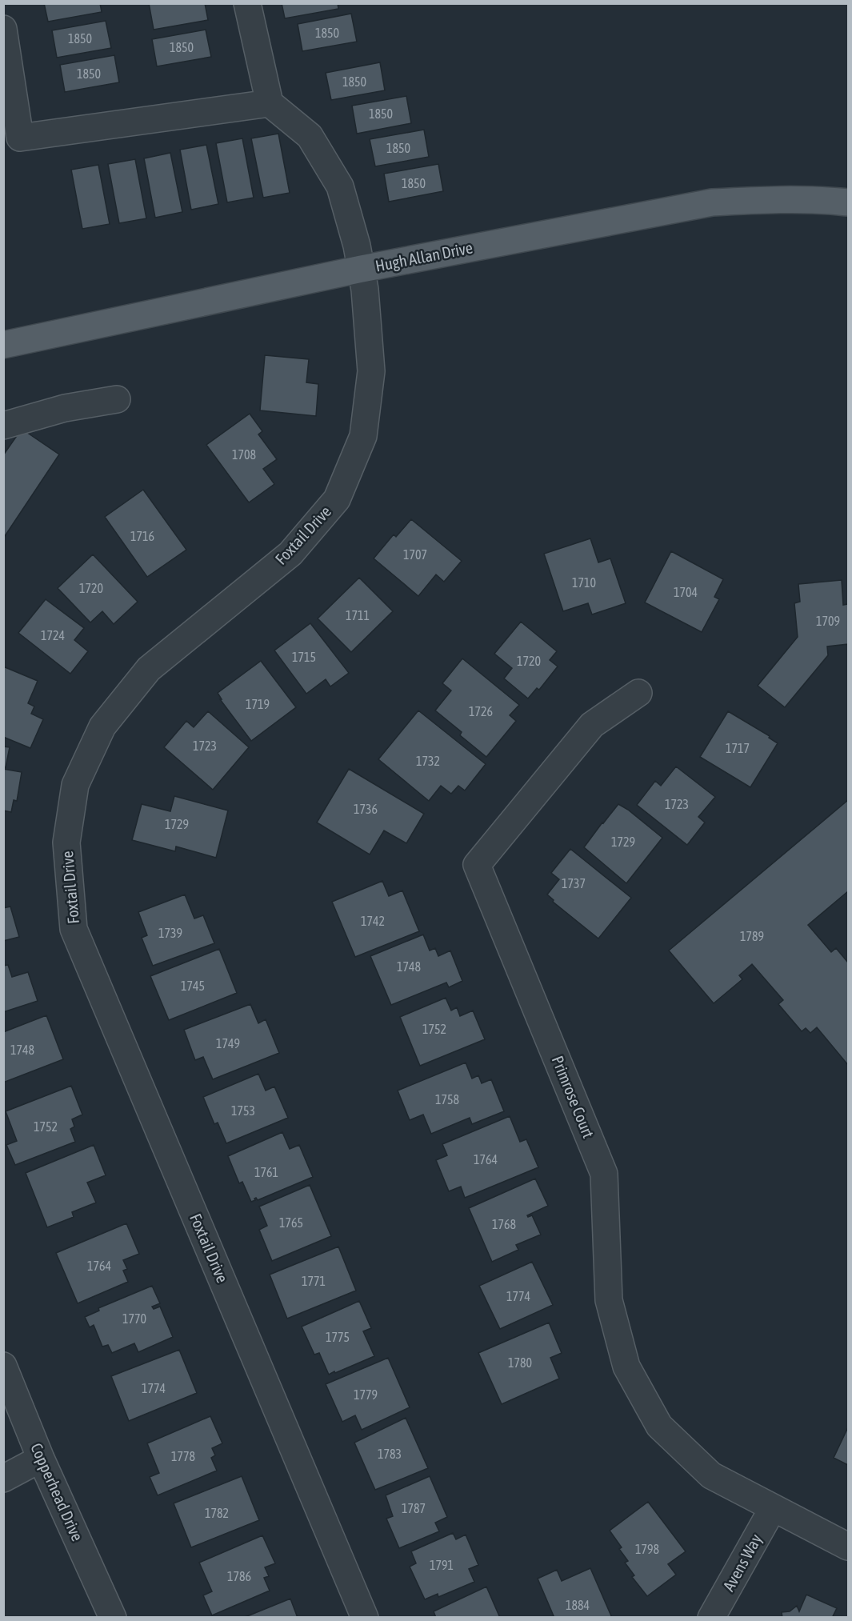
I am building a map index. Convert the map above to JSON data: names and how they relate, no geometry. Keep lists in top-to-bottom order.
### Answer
{
  "streets": {
    "main road": ["Hugh Allan Drive"],
    "street": [
      "Foxtail Drive",
      "Primrose Court",
      "Copperhead Drive",
      "Avens Way"
    ]
  },
  "crossings": [
    ["Hugh Allan Drive", "Foxtail Drive"],
    ["Primrose Court", "Avens Way"]
  ],
  "house_numbers": [
    "1850",
    "1850",
    "1850",
    "1850",
    "1850",
    "1850",
    "1850",
    "1850",
    "1708",
    "1716",
    "1707",
    "1710",
    "1720",
    "1704",
    "1711",
    "1709",
    "1724",
    "1715",
    "1720",
    "1719",
    "1726",
    "1723",
    "1717",
    "1732",
    "1723",
    "1736",
    "1729",
    "1729",
    "1737",
    "1742",
    "1739",
    "1789",
    "1748",
    "1745",
    "1752",
    "1749",
    "1748",
    "1758",
    "1753",
    "1752",
    "1764",
    "1761",
    "1765",
    "1768",
    "1764",
    "1771",
    "1774",
    "1770",
    "1775",
    "1780",
    "1774",
    "1779",
    "1783",
    "1778",
    "1787",
    "1782",
    "1798",
    "1791",
    "1786",
    "1884"
  ]
}
